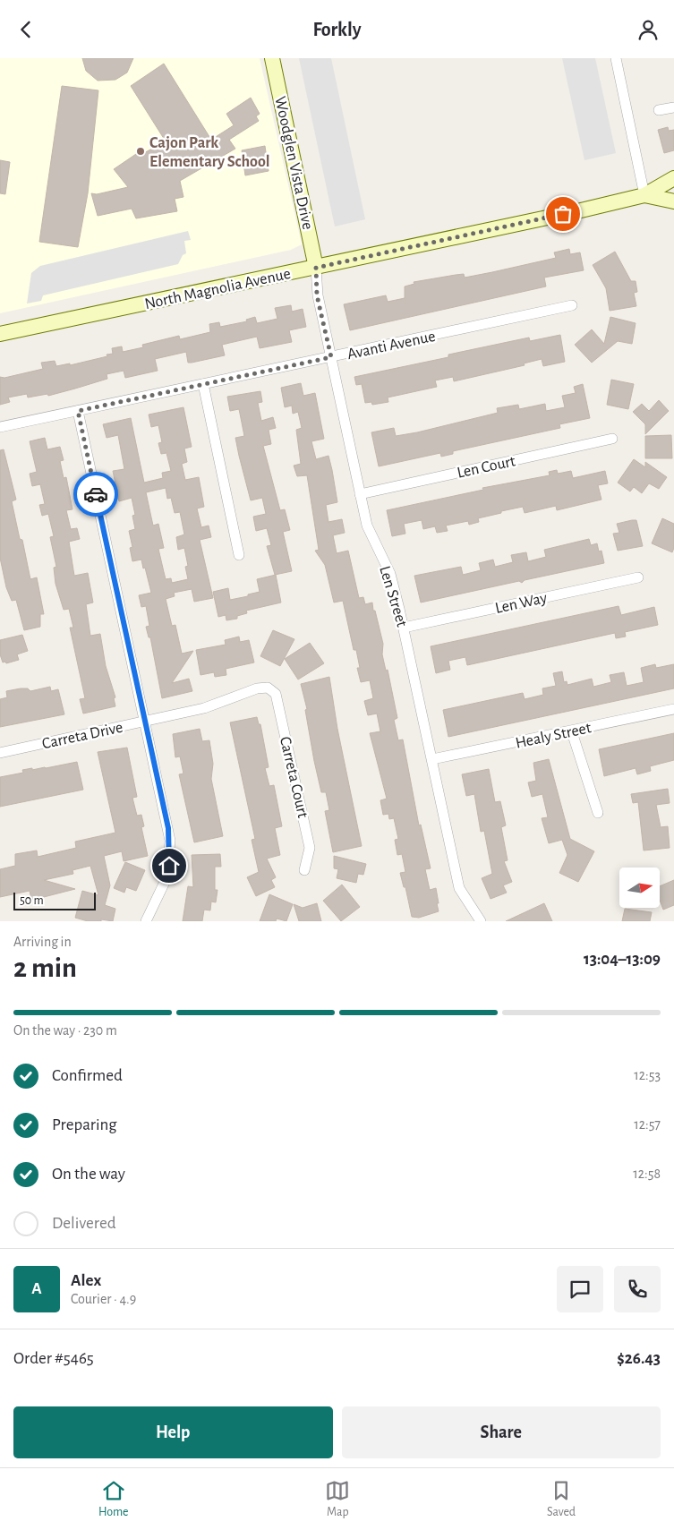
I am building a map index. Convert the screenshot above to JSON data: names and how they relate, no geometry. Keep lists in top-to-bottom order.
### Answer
{
  "streets": {
    "main road": ["Woodglen Vista Drive", "North Magnolia Avenue"],
    "street": [
      "Avanti Avenue",
      "Len Court",
      "Len Street",
      "Len Way",
      "Carreta Drive",
      "Healy Street",
      "Carreta Court"
    ]
  },
  "crossings": [
    ["Woodglen Vista Drive", "North Magnolia Avenue"],
    ["Woodglen Vista Drive", "Len Street"],
    ["North Magnolia Avenue", "Len Street"],
    ["Avanti Avenue", "Len Street"],
    ["Len Court", "Len Street"],
    ["Len Street", "Len Way"],
    ["Len Street", "Healy Street"],
    ["Carreta Drive", "Carreta Court"]
  ],
  "places": ["Cajon Park Elementary School"],
  "scale_bar": "50 m",
  "north": "right",
  "page": {
    "header": "Forkly",
    "scale": "50 m",
    "heading": ["2 min", "Arriving in", "13:04–13:09"],
    "panel": [
      "Alex",
      "Courier · 4.9",
      "Order #5465",
      "$26.43"
    ],
    "bar": "On the way · 230 m",
    "list": [
      ["Confirmed", "12:53"],
      ["Preparing", "12:57"],
      ["On the way", "12:58"],
      "Delivered"
    ],
    "round": "A",
    "buttons": ["Help", "Share"],
    "tabs": ["Home", "Map", "Saved"]
  }
}
